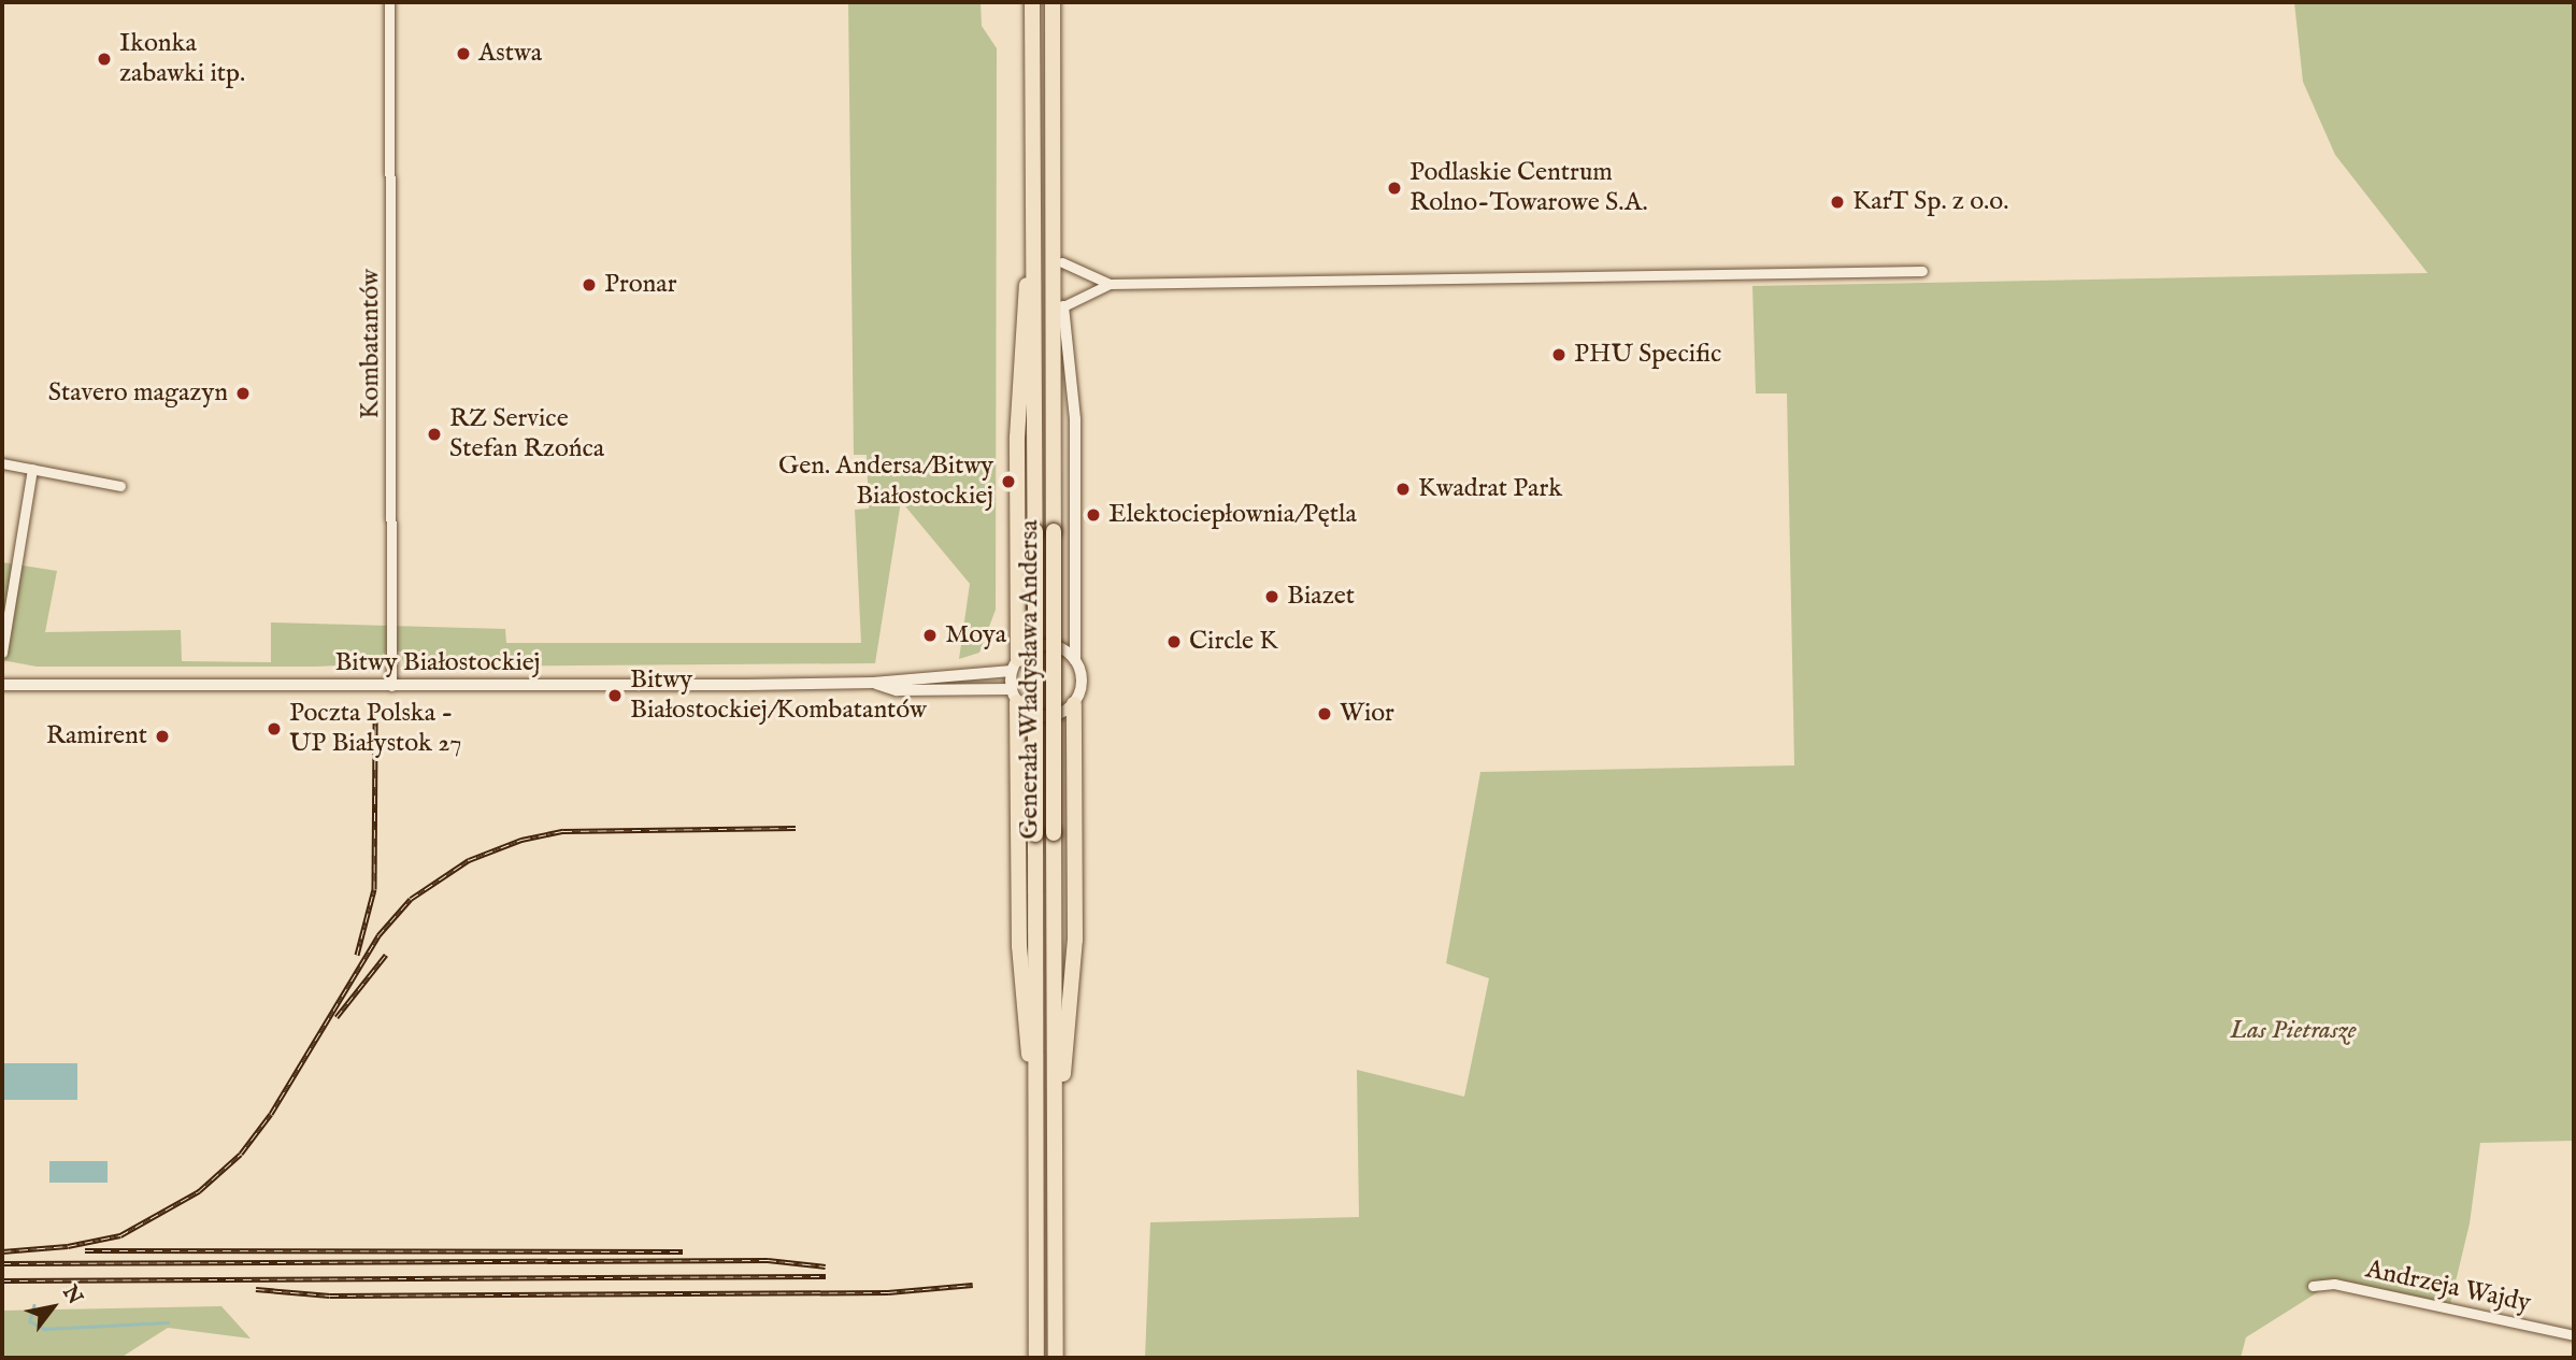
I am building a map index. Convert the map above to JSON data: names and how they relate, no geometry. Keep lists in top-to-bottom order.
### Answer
{
  "streets": {
    "highway": ["Generała Władysława Andersa"],
    "street": ["Kombatantów", "Bitwy Białostockiej", "Andrzeja Wajdy"]
  },
  "crossings": [
    ["Kombatantów", "Bitwy Białostockiej"]
  ],
  "parks": ["Las Pietrasze"],
  "places": [
    "Astwa",
    "Ikonka zabawki itp.",
    "Podlaskie Centrum Rolno-Towarowe S.A.",
    "KarT Sp. z o.o.",
    "Pronar",
    "PHU Specific",
    "Stavero magazyn",
    "RZ Service Stefan Rzońca",
    "Gen. Andersa/Bitwy Białostockiej",
    "Kwadrat Park",
    "Elektociepłownia/Pętla",
    "Biazet",
    "Moya",
    "Circle K",
    "Bitwy Białostockiej/Kombatantów",
    "Wior",
    "Poczta Polska - UP Białystok 27",
    "Ramirent"
  ],
  "north": "top right"
}
